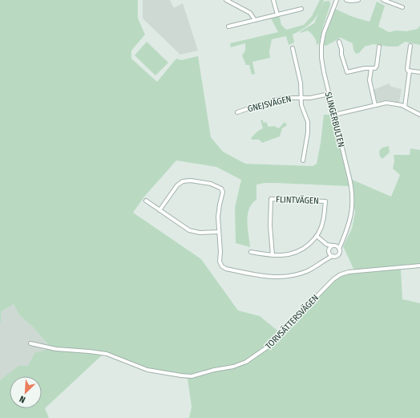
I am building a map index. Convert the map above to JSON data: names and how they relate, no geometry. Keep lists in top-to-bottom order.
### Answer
{
  "streets": {
    "street": [
      "GNEJSVÄGEN",
      "SLINGERBULTEN",
      "FLINTVÄGEN",
      "TORVSÄTTERSVÄGEN"
    ]
  },
  "crossings": [
    ["GNEJSVÄGEN", "SLINGERBULTEN"]
  ],
  "north": "bottom left"
}
